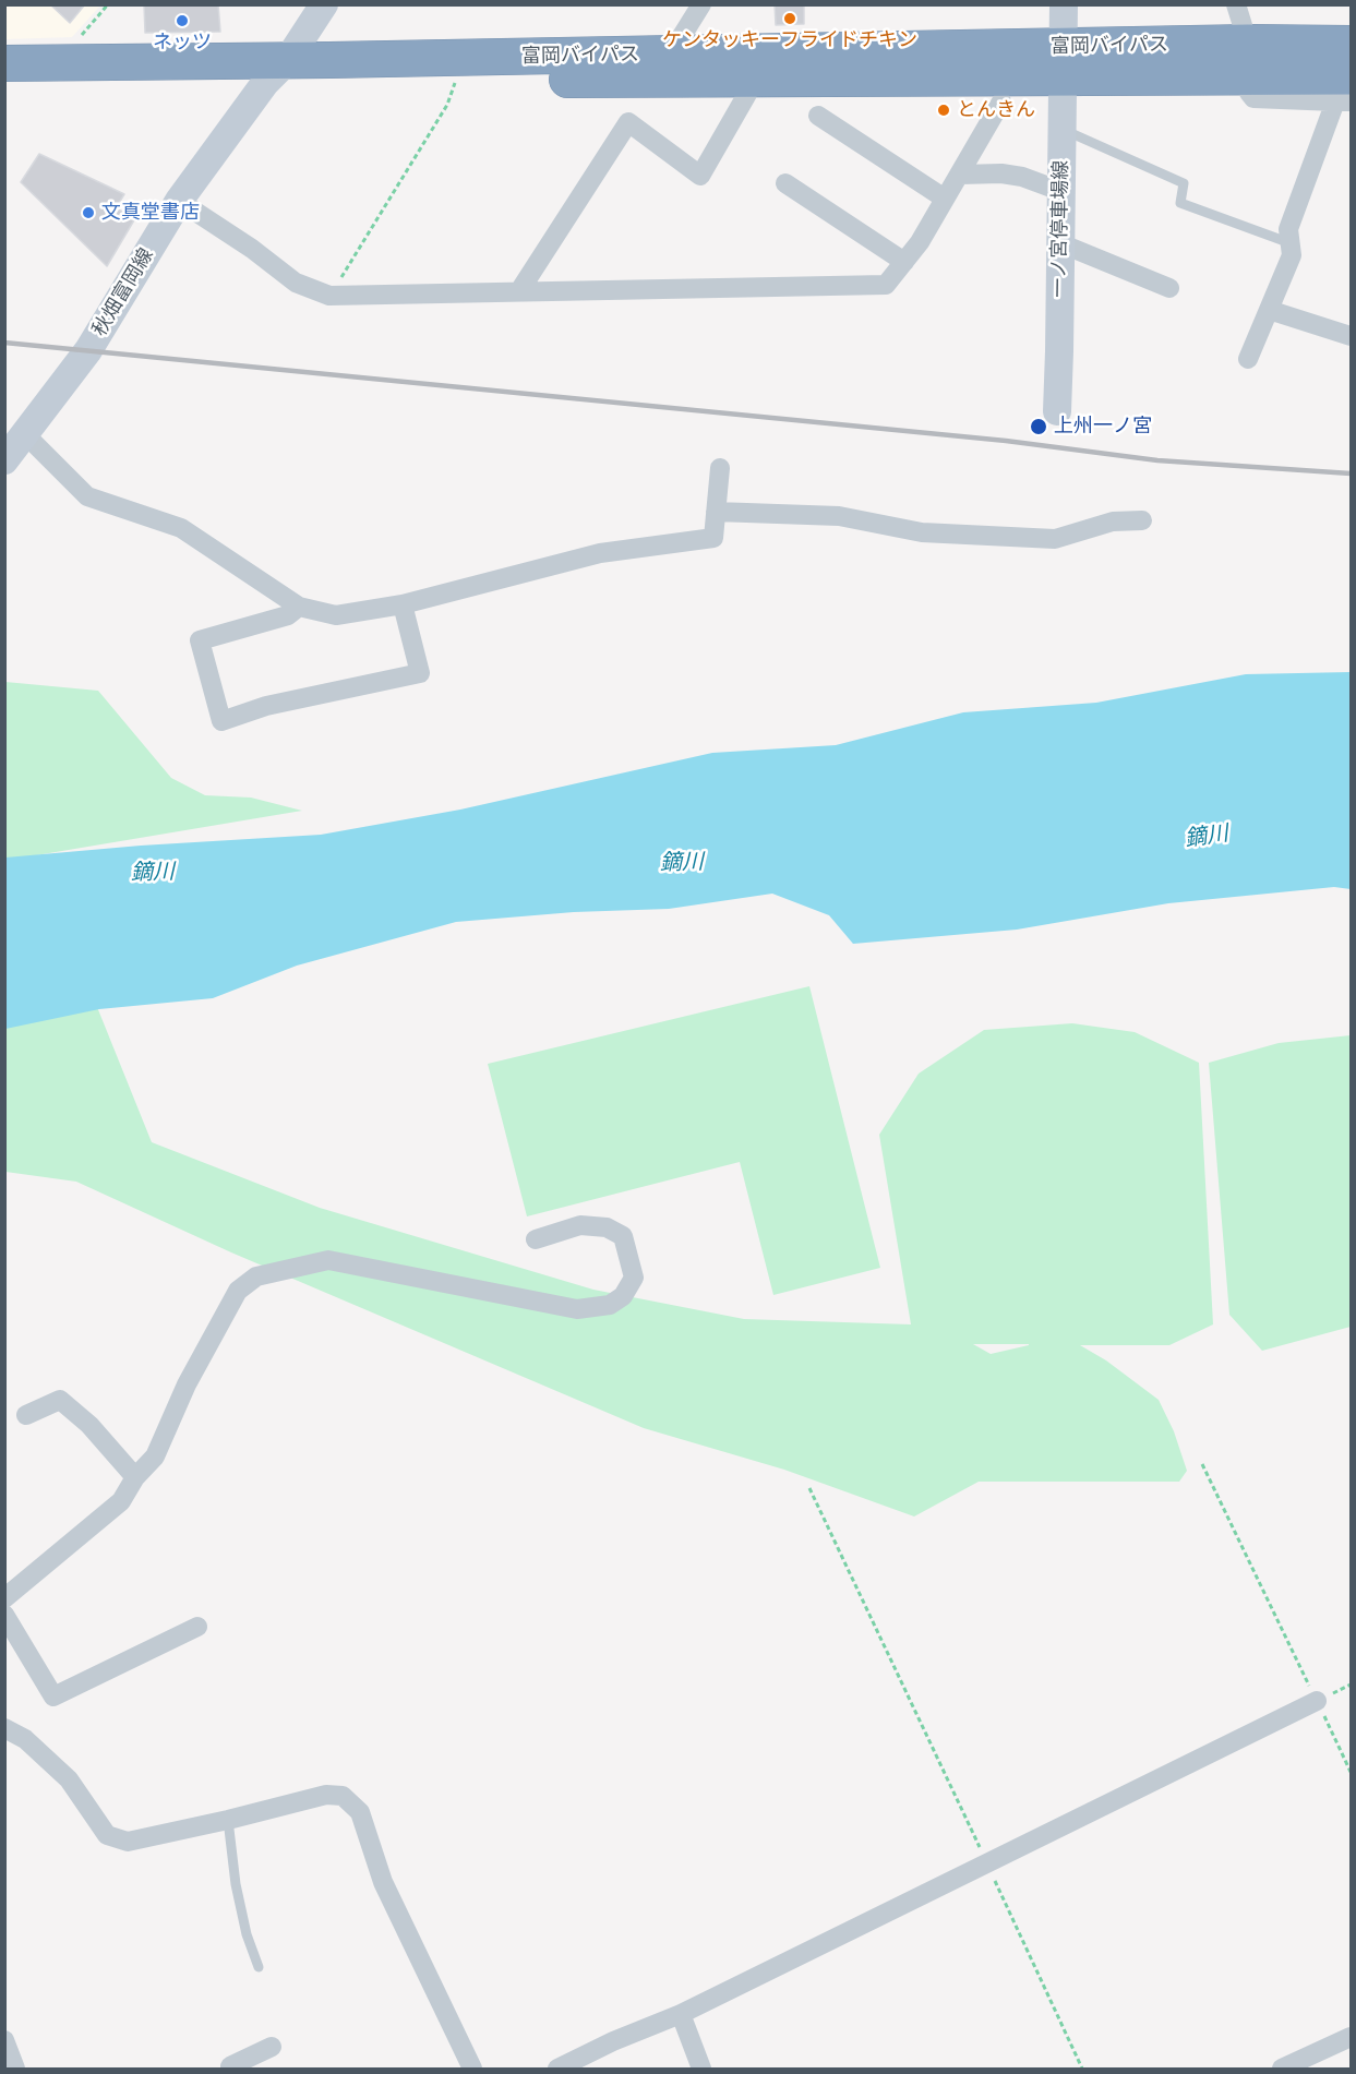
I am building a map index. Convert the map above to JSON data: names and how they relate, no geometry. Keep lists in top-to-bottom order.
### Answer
{
  "streets": {
    "highway": ["富岡バイパス"],
    "main road": ["一ノ宮停車場線", "秋畑富岡線"]
  },
  "crossings": [
    ["富岡バイパス", "一ノ宮停車場線"],
    ["富岡バイパス", "秋畑富岡線"]
  ],
  "water": ["鏑川"],
  "places": [
    "ケンタッキーフライドチキン",
    "ネッツ",
    "とんきん",
    "文真堂書店",
    "上州一ノ宮"
  ]
}
